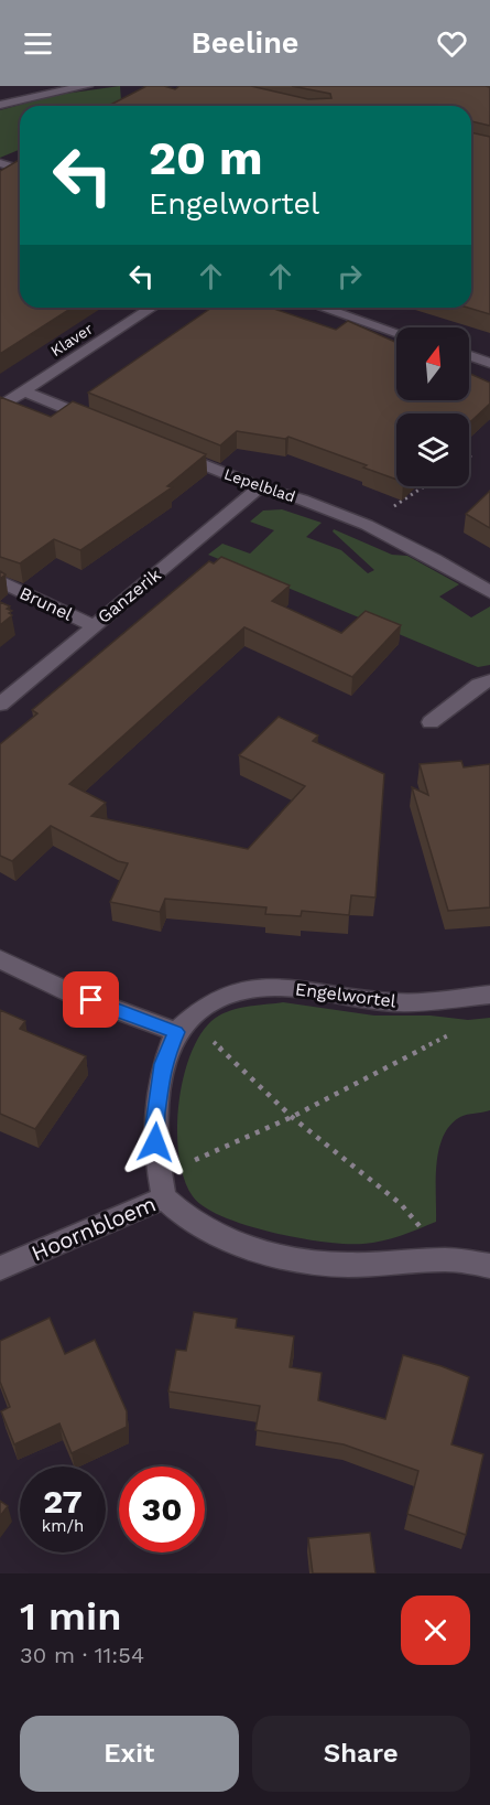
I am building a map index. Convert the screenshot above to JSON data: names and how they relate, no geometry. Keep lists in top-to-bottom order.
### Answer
{
  "streets": {
    "street": [
      "Klaver",
      "Lepelblad",
      "Ganzerik",
      "Brunel",
      "Engelwortel",
      "Hoornbloem"
    ]
  },
  "crossings": [
    ["Lepelblad", "Ganzerik"],
    ["Ganzerik", "Brunel"],
    ["Engelwortel", "Hoornbloem"]
  ],
  "north": "top",
  "page": {
    "header": "Beeline",
    "turn": ["20 m", "Engelwortel"],
    "speed": "27 km/h",
    "limit": "30",
    "heading": ["1 min", "30 m · 11:54"],
    "buttons": ["Exit", "Share"]
  }
}
